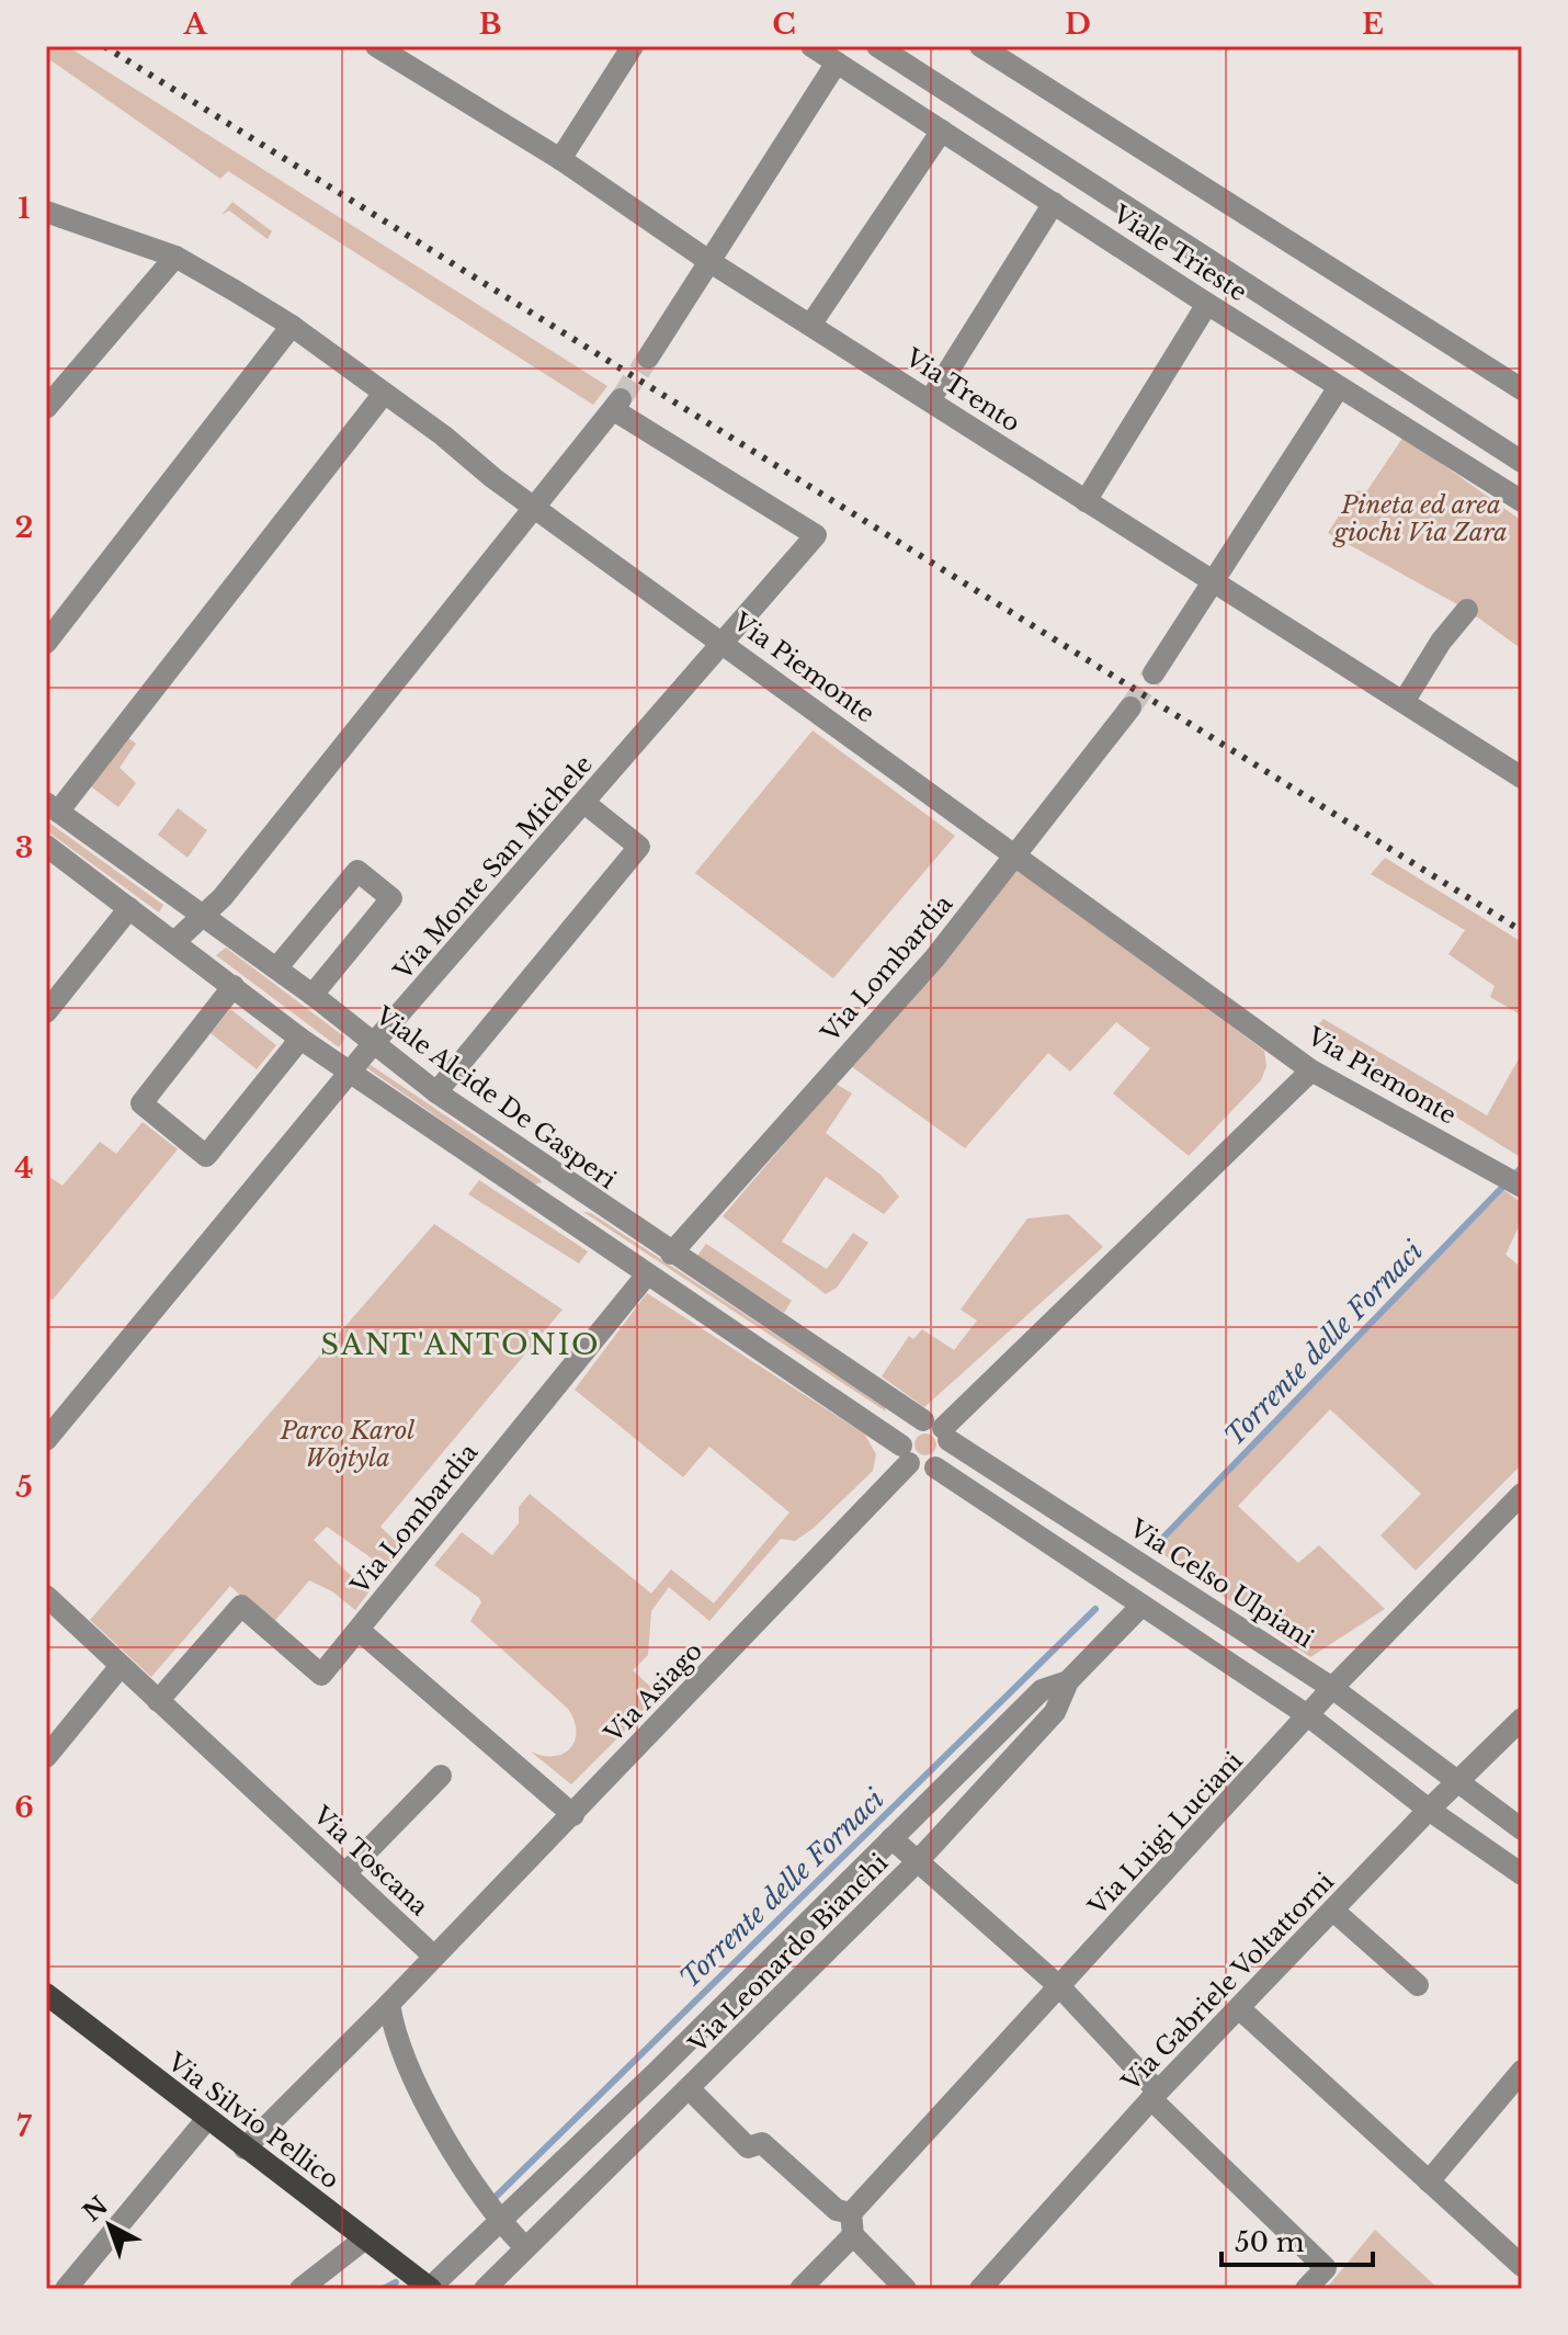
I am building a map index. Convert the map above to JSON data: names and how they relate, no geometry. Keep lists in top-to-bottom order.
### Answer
{
  "streets": {
    "main road": ["Via Silvio Pellico"],
    "street": [
      "Viale Trieste",
      "Via Trento",
      "Via Piemonte",
      "Via Monte San Michele",
      "Via Lombardia",
      "Viale Alcide De Gasperi",
      "Via Celso Ulpiani",
      "Via Asiago",
      "Via Luigi Luciani",
      "Via Toscana",
      "Via Leonardo Bianchi",
      "Via Gabriele Voltattorni"
    ]
  },
  "crossings": [
    ["Via Piemonte", "Via Monte San Michele"],
    ["Via Piemonte", "Via Lombardia"],
    ["Via Monte San Michele", "Viale Alcide De Gasperi"],
    ["Via Lombardia", "Viale Alcide De Gasperi"],
    ["Via Lombardia", "Via Toscana"],
    ["Viale Alcide De Gasperi", "Via Celso Ulpiani"],
    ["Viale Alcide De Gasperi", "Via Asiago"],
    ["Via Celso Ulpiani", "Via Asiago"],
    ["Via Celso Ulpiani", "Via Luigi Luciani"],
    ["Via Celso Ulpiani", "Via Gabriele Voltattorni"],
    ["Via Asiago", "Via Toscana"],
    ["Via Leonardo Bianchi", "Via Silvio Pellico"]
  ],
  "districts": ["SANT'ANTONIO"],
  "water": ["Torrente delle Fornaci"],
  "parks": ["Pineta ed area giochi Via Zara", "Parco Karol Wojtyla"],
  "scale_bar": "50 m",
  "north": "top left",
  "grid": {
    "columns": [
      "A",
      "B",
      "C",
      "D",
      "E"
    ],
    "rows": [
      "1",
      "2",
      "3",
      "4",
      "5",
      "6",
      "7"
    ]
  }
}
